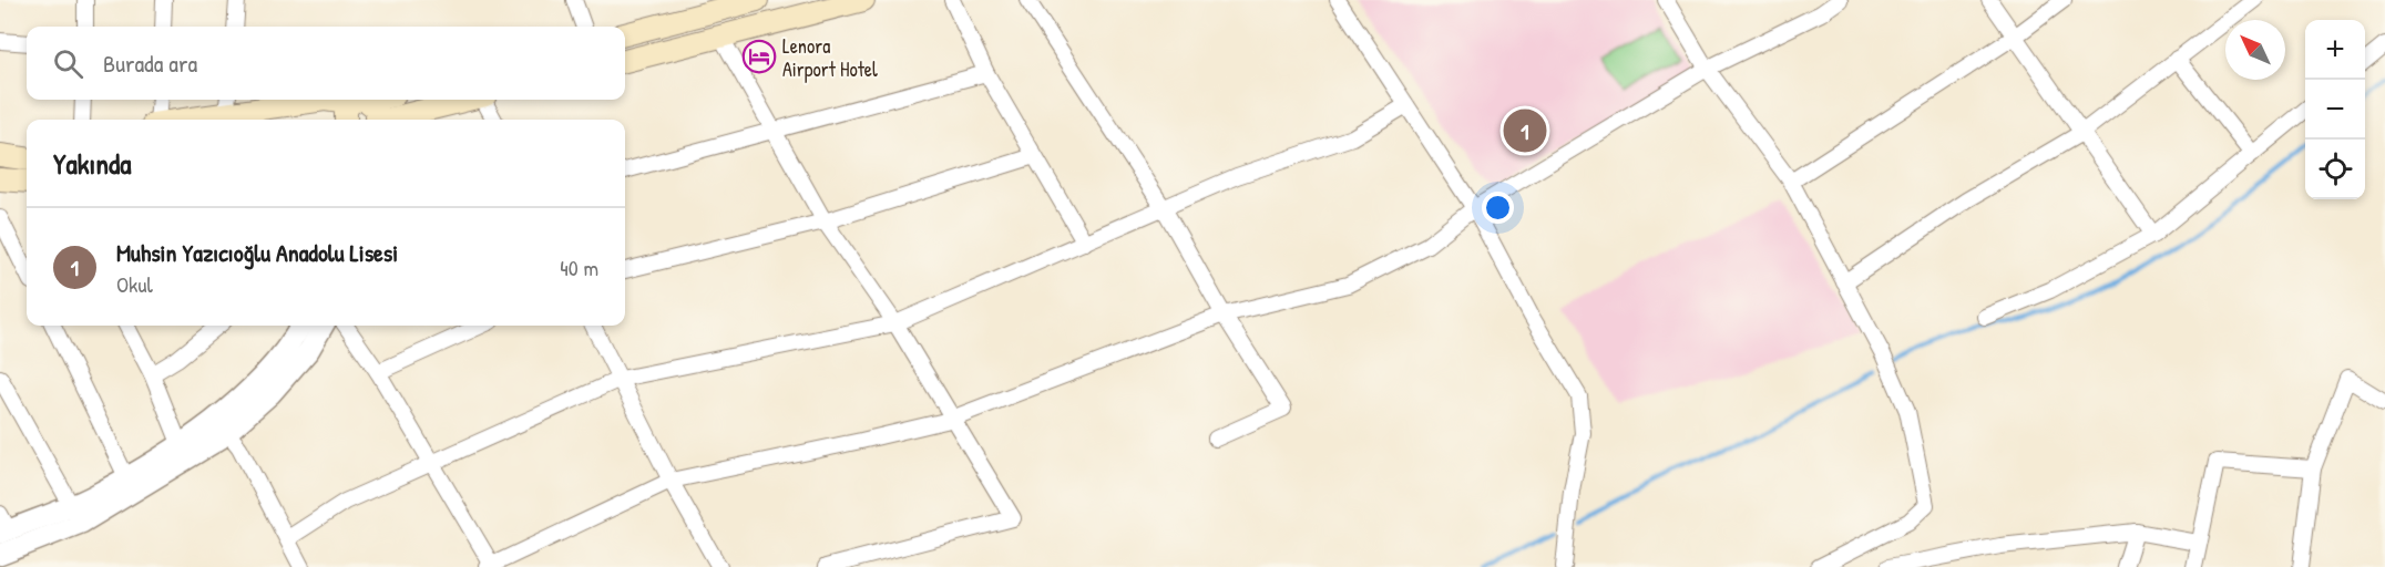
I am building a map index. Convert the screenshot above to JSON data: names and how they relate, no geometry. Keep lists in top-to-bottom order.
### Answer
{
  "places": {
    "hotel": ["Lenora Airport Hotel"]
  },
  "north": "top left",
  "page": {
    "map_buttons": ["+", "−"],
    "search": "Burada ara",
    "pins": "1",
    "heading": "Yakında",
    "list": [
      {
        "mark": "1",
        "name": "Muhsin Yazıcıoğlu Anadolu Lisesi",
        "note": "Okul",
        "value": "40 m"
      }
    ]
  }
}
